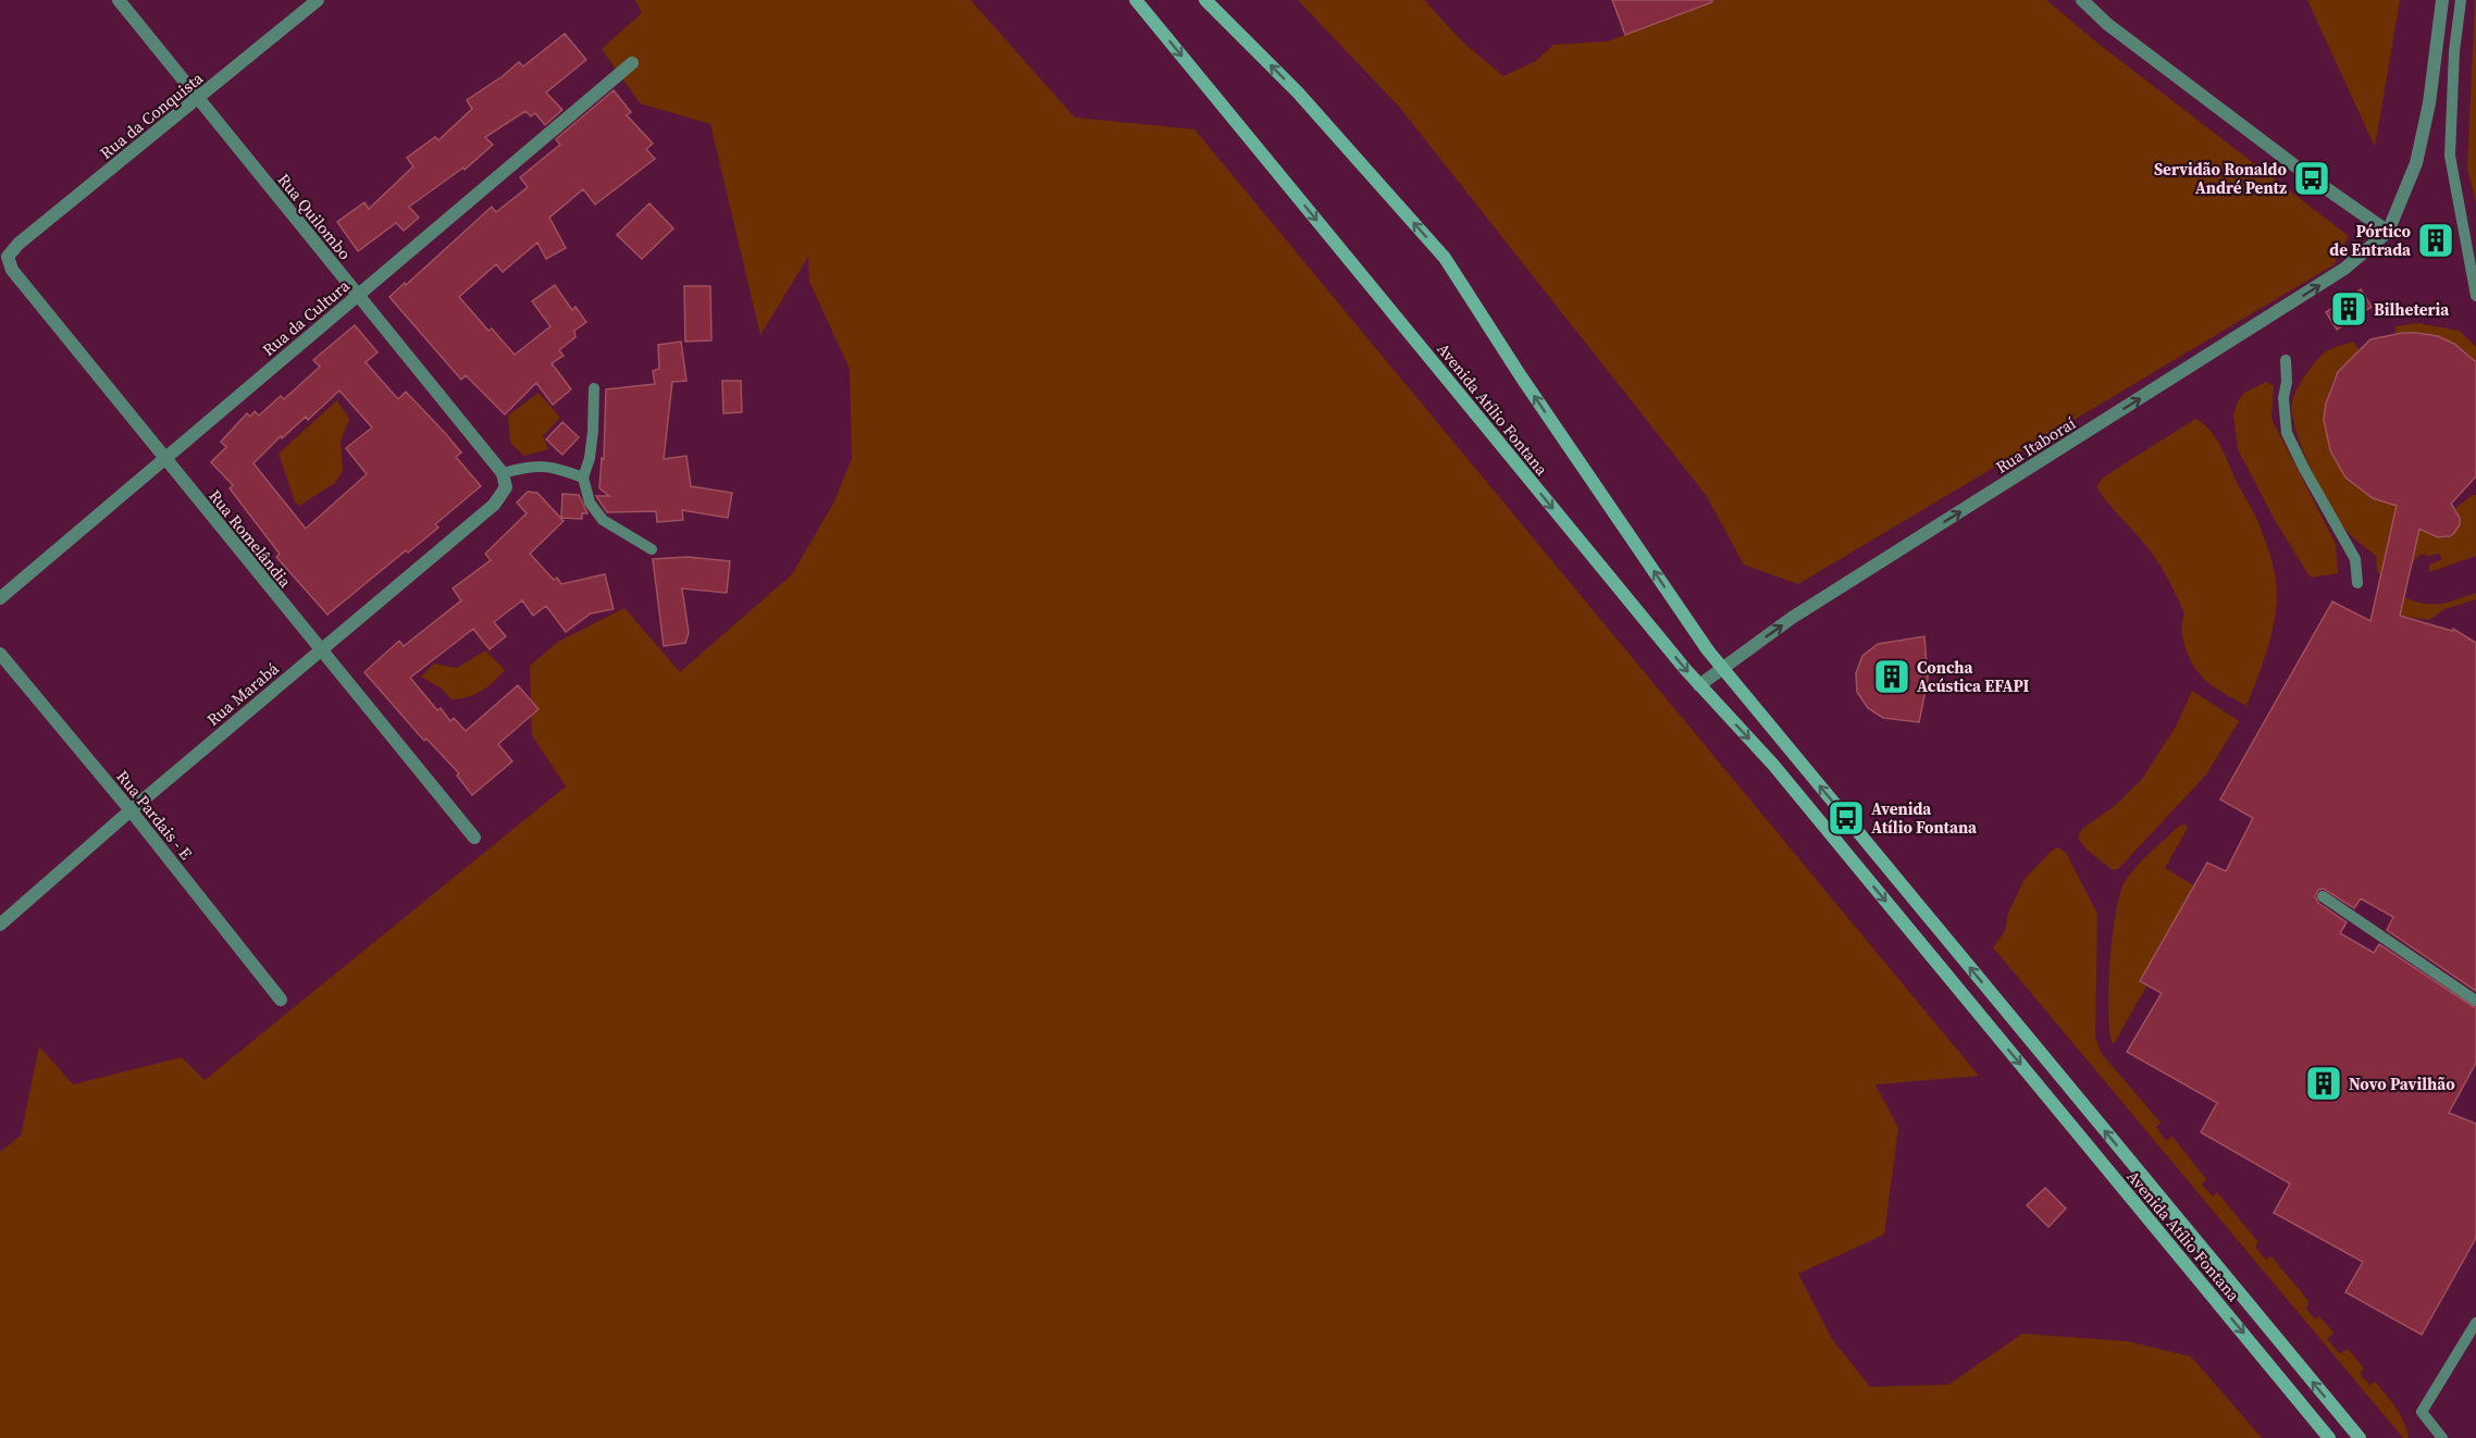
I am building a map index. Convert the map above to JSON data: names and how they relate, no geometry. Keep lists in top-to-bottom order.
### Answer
{
  "streets": {
    "main road": ["Avenida Atílio Fontana"],
    "street": [
      "Rua da Conquista",
      "Rua Quilombo",
      "Rua da Cultura",
      "Rua Itaboraí",
      "Rua Romelândia",
      "Rua Marabá",
      "Rua Pardais - E"
    ]
  },
  "crossings": [
    ["Rua da Conquista", "Rua Quilombo"],
    ["Rua da Conquista", "Rua Romelândia"],
    ["Rua Quilombo", "Rua da Cultura"],
    ["Rua Quilombo", "Rua Marabá"],
    ["Rua da Cultura", "Rua Romelândia"],
    ["Avenida Atílio Fontana", "Rua Itaboraí"],
    ["Rua Romelândia", "Rua Marabá"],
    ["Rua Marabá", "Rua Pardais - E"]
  ],
  "one_way": ["Rua Itaboraí"],
  "places": {
    "bus stop": ["Servidão Ronaldo André Pentz", "Avenida Atílio Fontana"],
    "building": [
      "Pórtico de Entrada",
      "Bilheteria",
      "Concha Acústica EFAPI",
      "Novo Pavilhão"
    ]
  }
}
